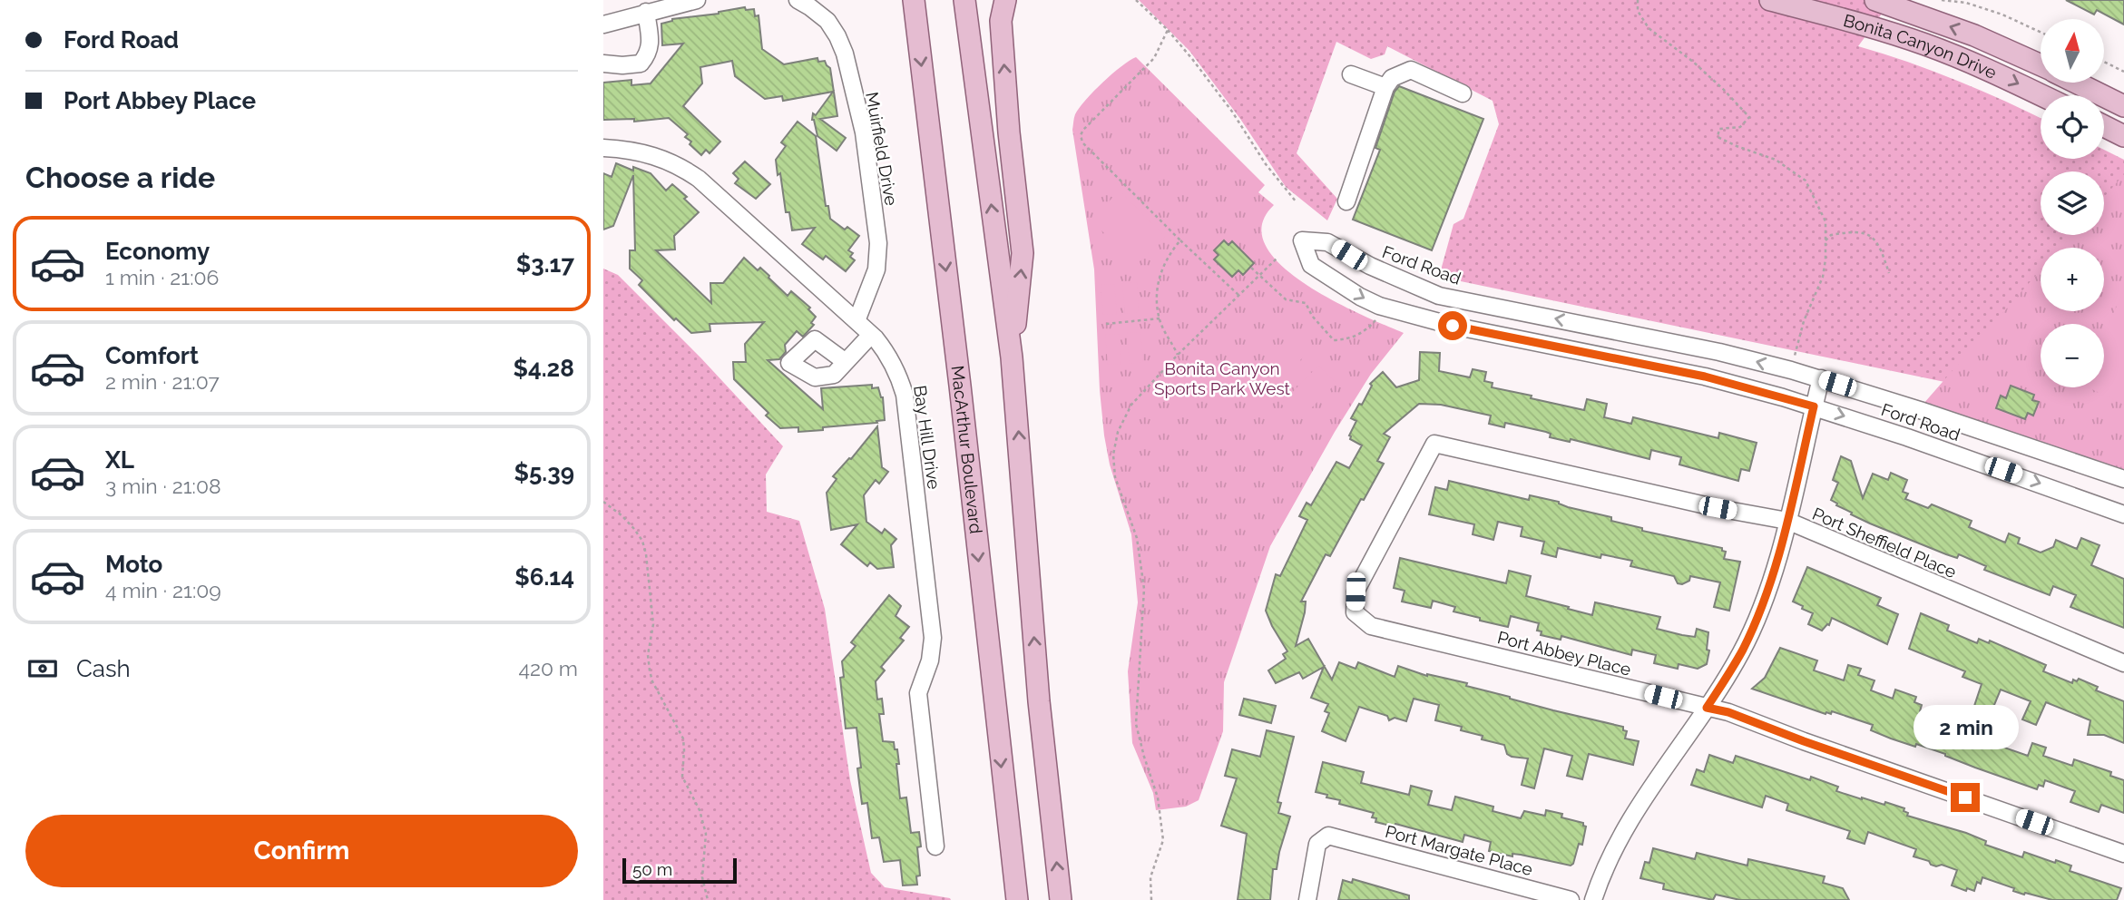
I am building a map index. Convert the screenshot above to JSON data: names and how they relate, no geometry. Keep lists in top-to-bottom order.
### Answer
{
  "streets": {
    "main road": ["Bonita Canyon Drive", "MacArthur Boulevard"],
    "street": [
      "Muirfield Drive",
      "Ford Road",
      "Bay Hill Drive",
      "Port Sheffield Place",
      "Port Abbey Place",
      "Port Margate Place"
    ]
  },
  "crossings": [
    ["Muirfield Drive", "Bay Hill Drive"],
    ["Port Sheffield Place", "Port Abbey Place"]
  ],
  "parks": ["Bonita Canyon Sports Park West"],
  "scale_bar": "50 m",
  "north": "top",
  "page": {
    "banner": ["Ford Road", "Port Abbey Place"],
    "map_buttons": ["+", "−"],
    "heading": "Choose a ride",
    "list": [
      {
        "name": "Economy",
        "note": "1 min · 21:06",
        "value": "$3.17"
      },
      {
        "name": "Comfort",
        "note": "2 min · 21:07",
        "value": "$4.28"
      },
      {
        "name": "XL",
        "note": "3 min · 21:08",
        "value": "$5.39"
      },
      {
        "name": "Moto",
        "note": "4 min · 21:09",
        "value": "$6.14"
      }
    ],
    "pay": ["Cash", "420 m"],
    "bubble": "2 min",
    "buttons": "Confirm",
    "scale": "50 m"
  }
}
